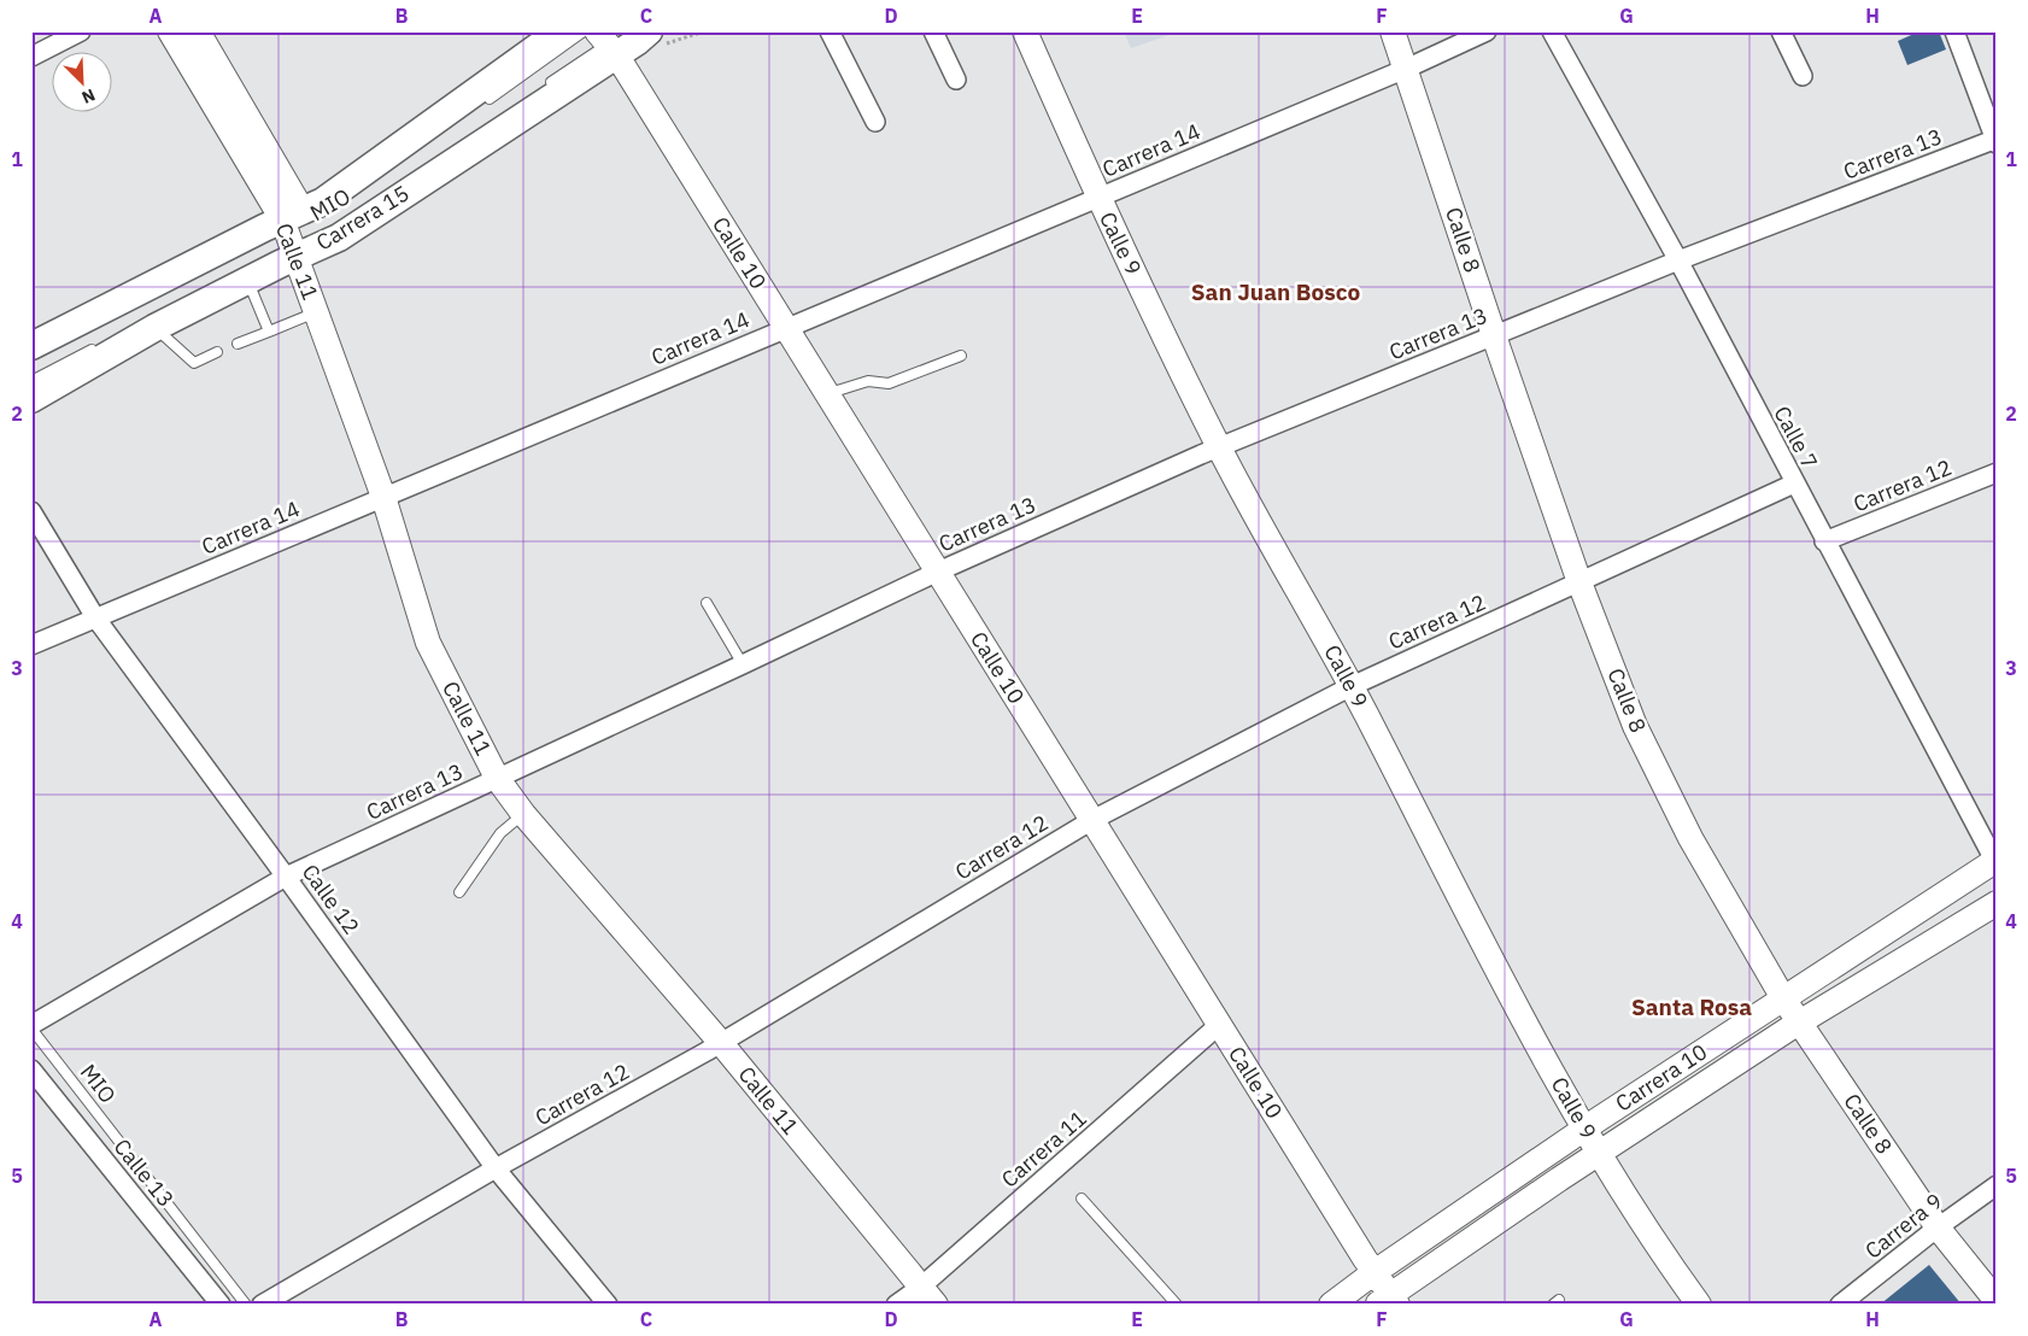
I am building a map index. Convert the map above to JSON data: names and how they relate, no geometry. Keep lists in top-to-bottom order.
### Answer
{
  "streets": {
    "main road": [
      "Carrera 15",
      "Calle 8",
      "Calle 9",
      "Calle 10",
      "Calle 11",
      "Carrera 10"
    ],
    "street": [
      "Carrera 14",
      "Carrera 13",
      "Calle 7",
      "Carrera 12",
      "Calle 12",
      "Carrera 11",
      "Calle 13",
      "Carrera 9"
    ],
    "lane": ["MIO"]
  },
  "crossings": [
    ["Carrera 14", "Calle 8"],
    ["Carrera 14", "Calle 9"],
    ["Carrera 14", "Calle 10"],
    ["Carrera 14", "Calle 11"],
    ["Carrera 14", "Calle 12"],
    ["Carrera 13", "MIO"],
    ["Carrera 13", "Calle 8"],
    ["Carrera 13", "Calle 9"],
    ["Carrera 13", "Calle 10"],
    ["Carrera 13", "Calle 11"],
    ["Carrera 13", "Calle 7"],
    ["Carrera 13", "Calle 12"],
    ["MIO", "Carrera 15"],
    ["MIO", "Calle 11"],
    ["Carrera 15", "Calle 10"],
    ["Carrera 15", "Calle 11"],
    ["Calle 8", "Carrera 12"],
    ["Calle 8", "Carrera 10"],
    ["Calle 8", "Carrera 9"],
    ["Calle 9", "Carrera 12"],
    ["Calle 9", "Carrera 10"],
    ["Calle 10", "Carrera 12"],
    ["Calle 10", "Carrera 10"],
    ["Calle 10", "Carrera 11"],
    ["Calle 11", "Carrera 12"],
    ["Calle 11", "Carrera 11"],
    ["Calle 7", "Carrera 12"],
    ["Calle 7", "Carrera 10"],
    ["Carrera 12", "Calle 12"]
  ],
  "districts": ["San Juan Bosco", "Santa Rosa"],
  "north": "bottom right",
  "grid": {
    "columns": [
      "A",
      "B",
      "C",
      "D",
      "E",
      "F",
      "G",
      "H"
    ],
    "rows": [
      "1",
      "2",
      "3",
      "4",
      "5"
    ]
  }
}
